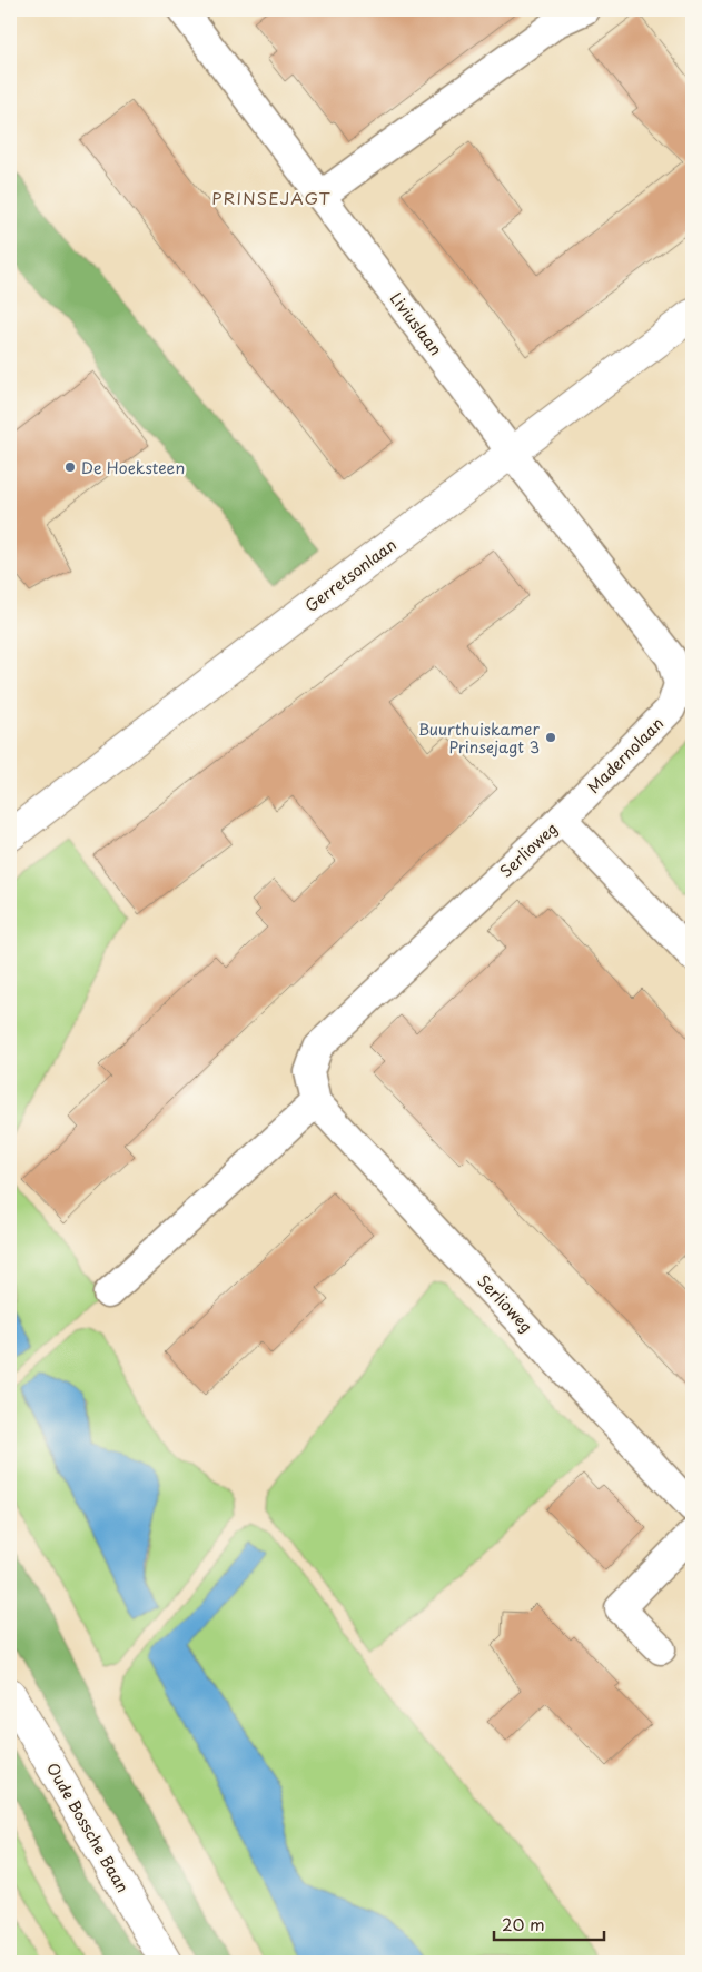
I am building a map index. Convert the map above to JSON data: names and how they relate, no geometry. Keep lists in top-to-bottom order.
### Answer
{
  "streets": {
    "street": [
      "Liviuslaan",
      "Gerretsonlaan",
      "Madernolaan",
      "Serlioweg",
      "Oude Bossche Baan"
    ]
  },
  "crossings": [
    ["Liviuslaan", "Gerretsonlaan"],
    ["Liviuslaan", "Madernolaan"],
    ["Gerretsonlaan", "Madernolaan"],
    ["Madernolaan", "Serlioweg"]
  ],
  "districts": ["PRINSEJAGT"],
  "places": ["De Hoeksteen", "Buurthuiskamer Prinsejagt 3"],
  "scale_bar": "20 m"
}
